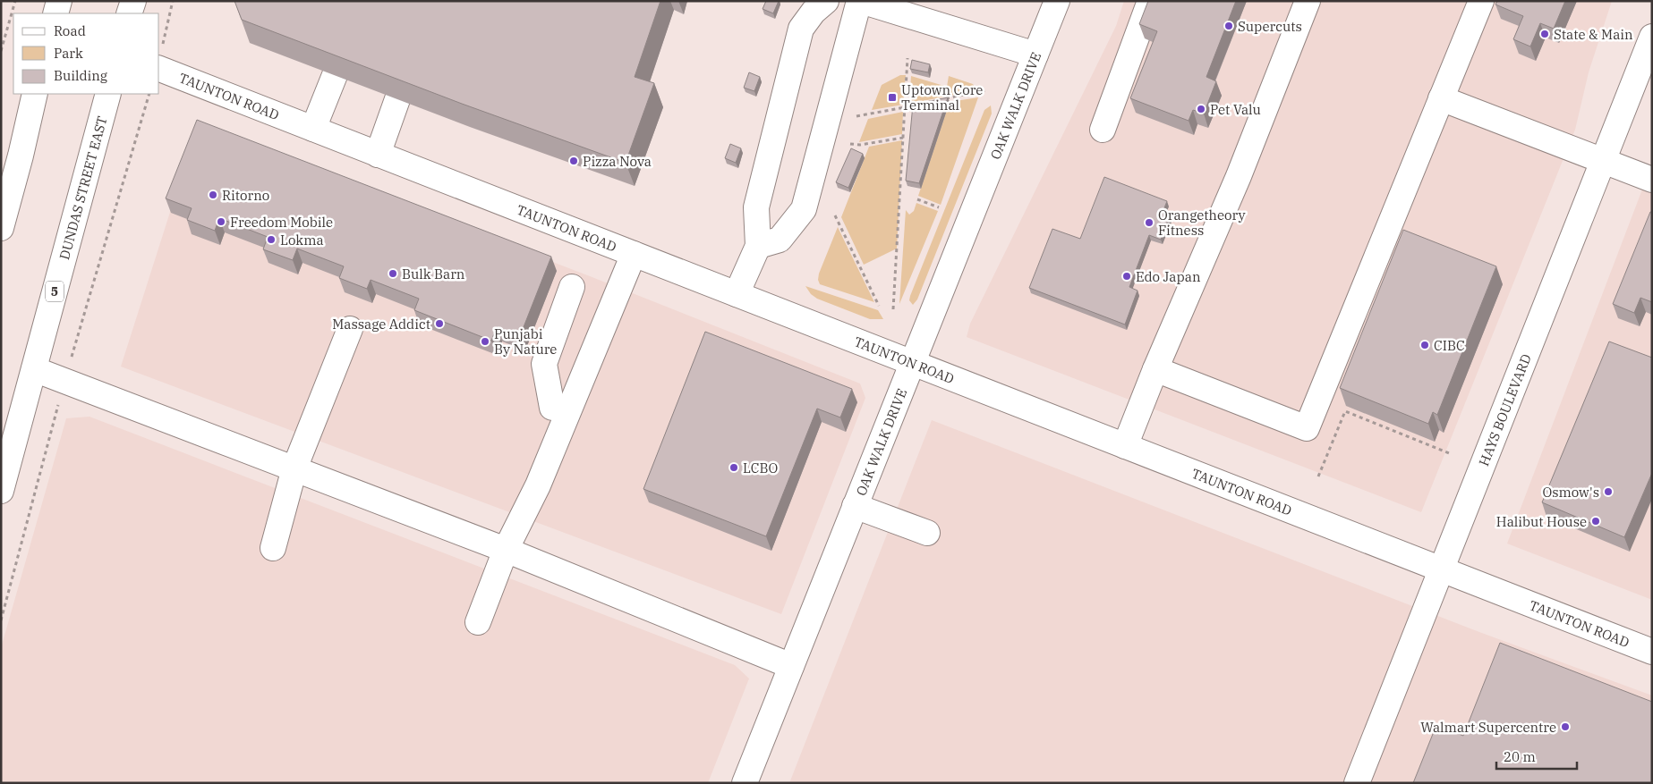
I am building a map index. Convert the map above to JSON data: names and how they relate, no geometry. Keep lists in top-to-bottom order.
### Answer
{
  "streets": {
    "street": [
      "TAUNTON ROAD",
      "OAK WALK DRIVE",
      "DUNDAS STREET EAST",
      "5",
      "HAYS BOULEVARD"
    ]
  },
  "crossings": [
    ["TAUNTON ROAD", "OAK WALK DRIVE"],
    ["TAUNTON ROAD", "HAYS BOULEVARD"]
  ],
  "places": {
    "other": [
      "Supercuts",
      "State & Main",
      "Pet Valu",
      "Pizza Nova",
      "Ritorno",
      "Freedom Mobile",
      "Orangetheory Fitness",
      "Lokma",
      "Bulk Barn",
      "Edo Japan",
      "Massage Addict",
      "Punjabi By Nature",
      "CIBC",
      "LCBO",
      "Osmow's",
      "Halibut House",
      "Walmart Supercentre"
    ],
    "transit": ["Uptown Core Terminal"]
  },
  "legend": ["Road", "Park", "Building"],
  "scale_bar": "20 m"
}
